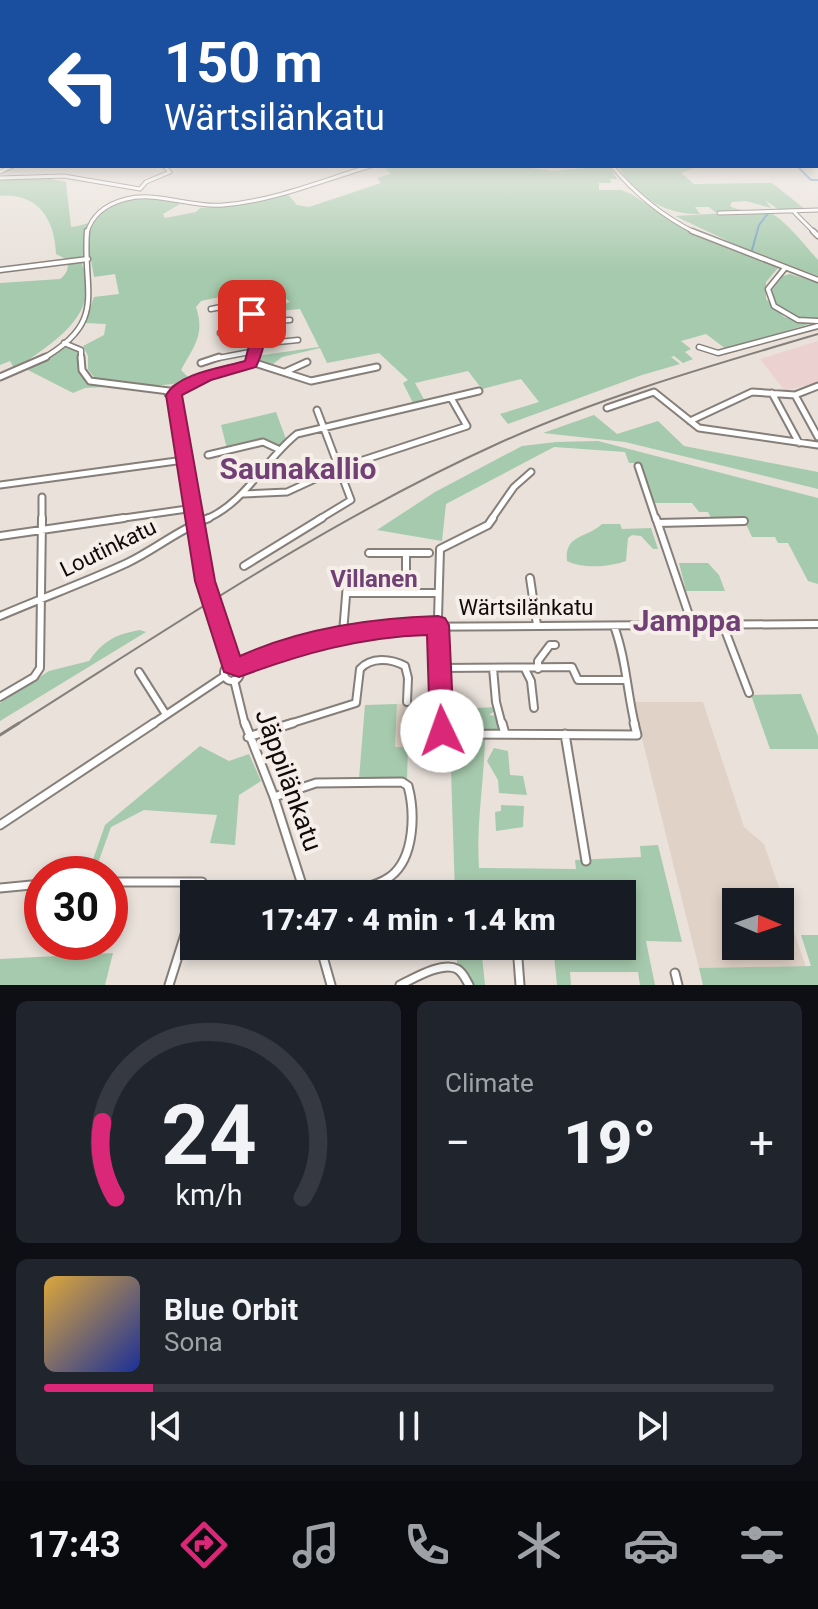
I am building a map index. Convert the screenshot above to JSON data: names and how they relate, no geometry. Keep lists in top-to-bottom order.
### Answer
{
  "streets": {
    "street": ["Loutinkatu", "Wärtsilänkatu", "Jäppilänkatu"]
  },
  "districts": ["Saunakallio", "Villanen", "Jamppa"],
  "north": "right",
  "page": {
    "turn": ["150 m", "Wärtsilänkatu"],
    "limit": "30",
    "trip": "17:47 · 4 min · 1.4 km",
    "tile": "Climate",
    "heat": ["−", "19°", "+"],
    "song": ["Blue Orbit", "Sona"],
    "tabs": "17:43",
    "gauge": ["24", "km/h"]
  }
}
